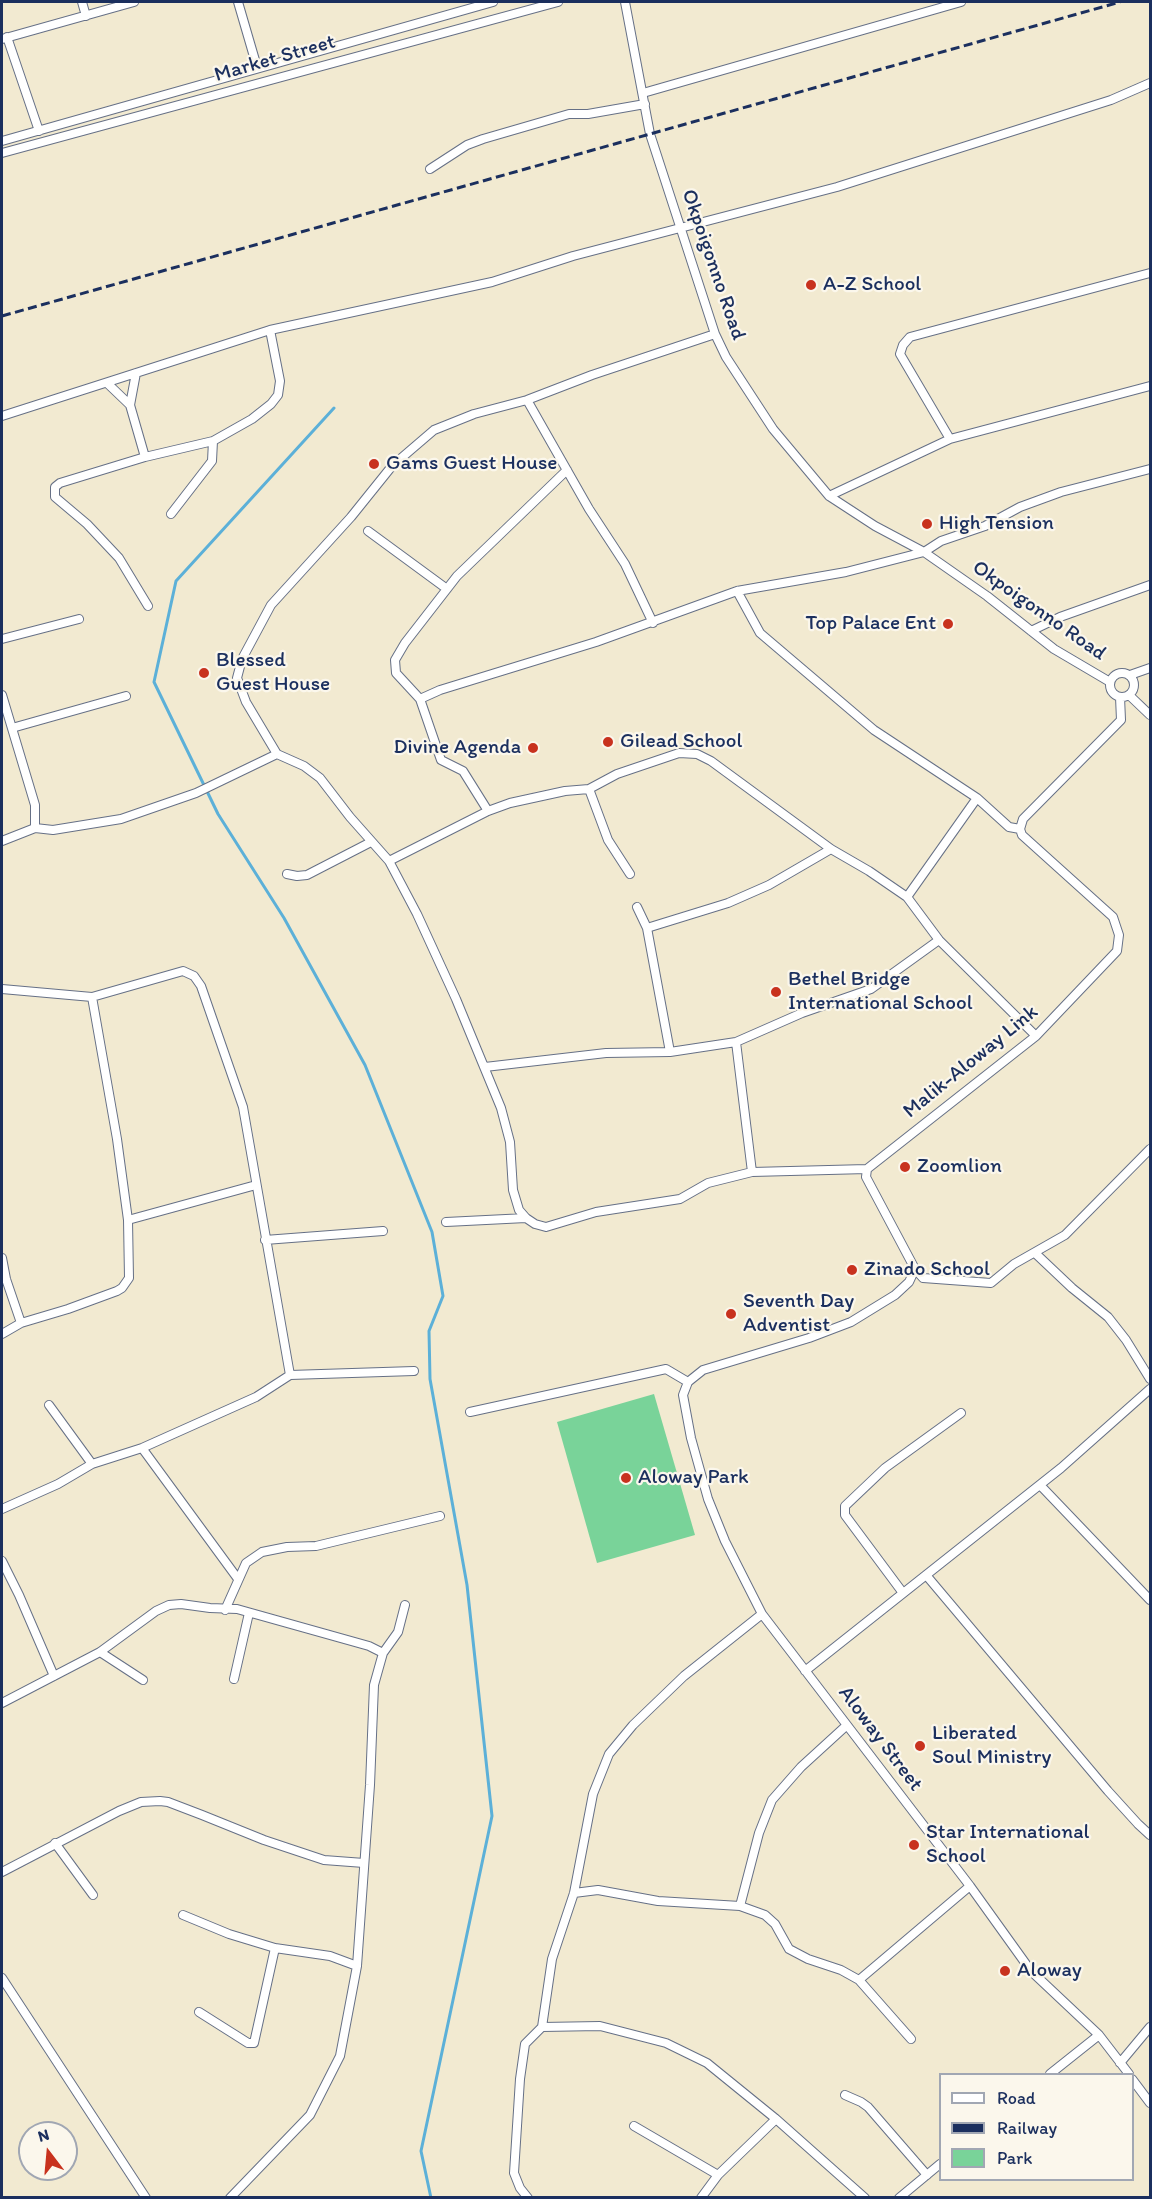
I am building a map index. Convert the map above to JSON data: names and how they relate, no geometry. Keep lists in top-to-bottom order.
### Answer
{
  "streets": {
    "street": [
      "Market Street",
      "Okpoigonno Road",
      "Malik-Aloway Link",
      "Aloway Street"
    ]
  },
  "places": [
    "A-Z School",
    "Gams Guest House",
    "High Tension",
    "Top Palace Ent",
    "Blessed Guest House",
    "Gilead School",
    "Divine Agenda",
    "Bethel Bridge International School",
    "Zoomlion",
    "Zinado School",
    "Seventh Day Adventist",
    "Aloway Park",
    "Liberated Soul Ministry",
    "Star International School",
    "Aloway"
  ],
  "legend": ["Road", "Railway", "Park"],
  "north": "top"
}
